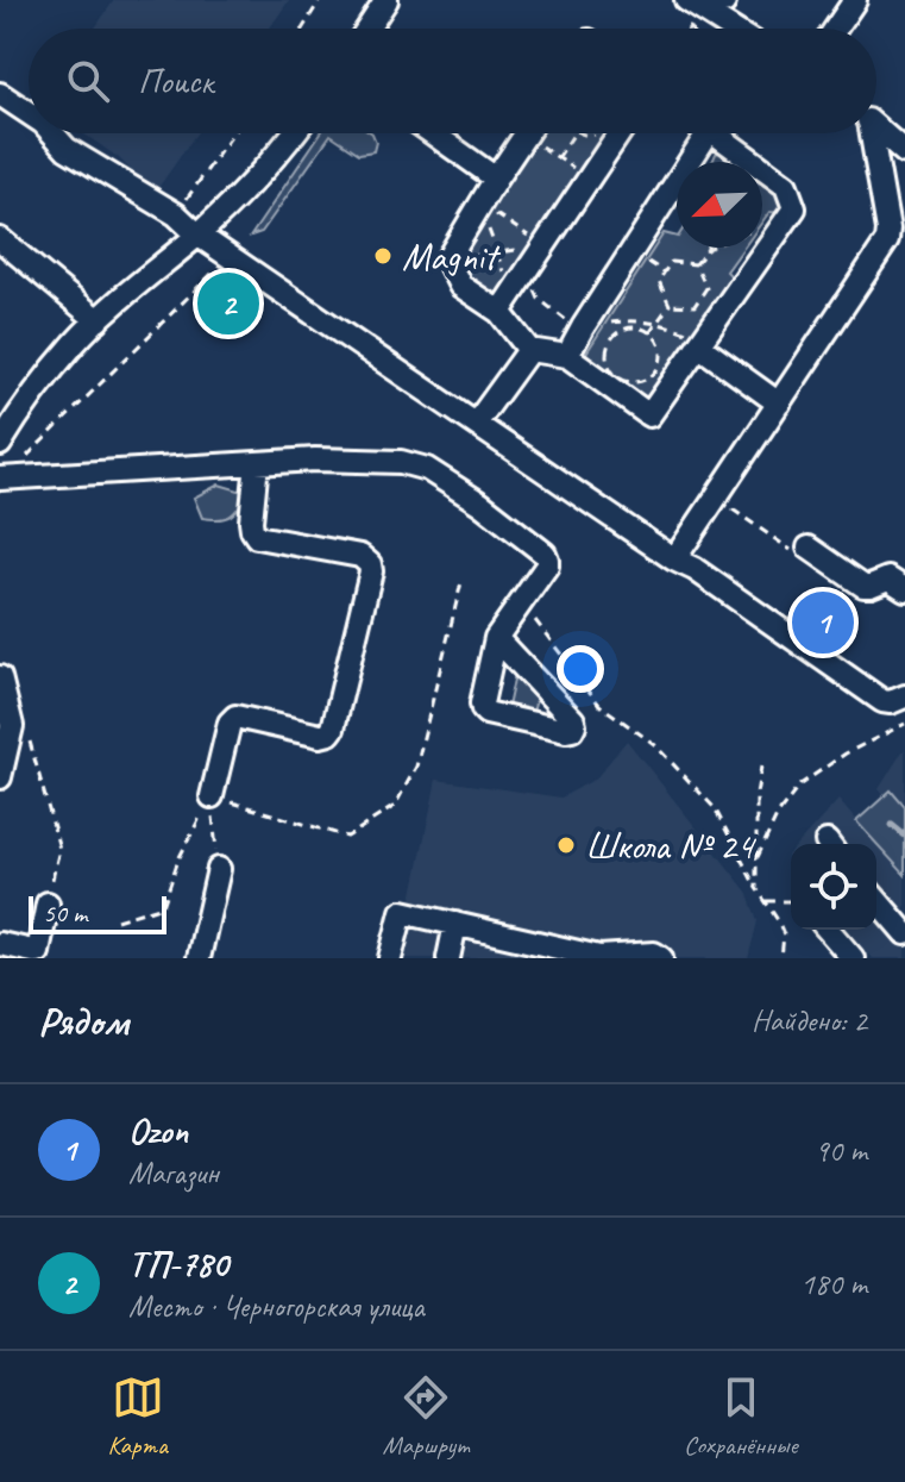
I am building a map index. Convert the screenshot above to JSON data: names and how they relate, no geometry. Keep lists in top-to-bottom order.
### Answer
{
  "places": ["Magnit", "Школа № 24"],
  "scale_bar": "50 m",
  "north": "bottom left",
  "page": {
    "search": "Поиск",
    "pins": ["2", "1"],
    "scale": "50 m",
    "heading": ["Рядом", "Найдено: 2"],
    "list": [
      {
        "mark": "1",
        "name": "Ozon",
        "note": "Магазин",
        "value": "90 m"
      },
      {
        "mark": "2",
        "name": "ТП-780",
        "note": "Место · Черногорская улица",
        "value": "180 m"
      }
    ],
    "nav": ["Карта", "Маршрут", "Сохранённые"]
  }
}
